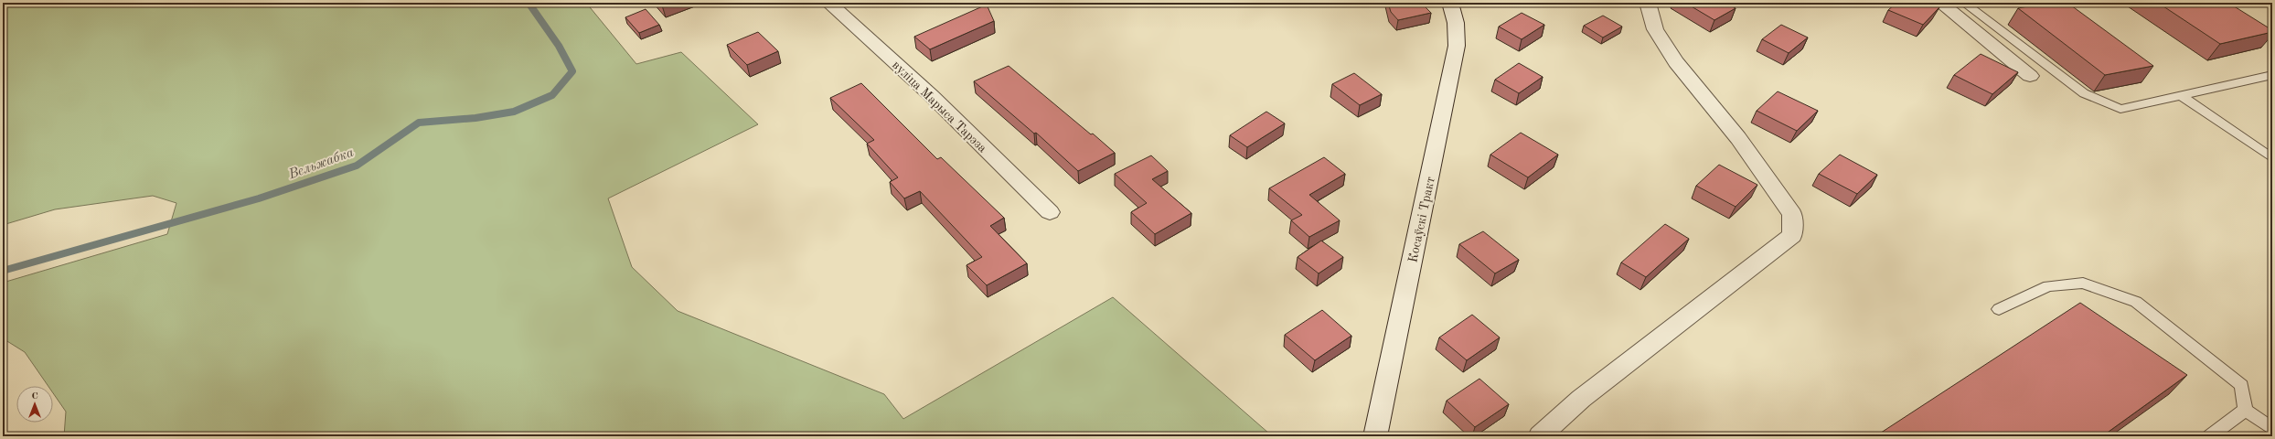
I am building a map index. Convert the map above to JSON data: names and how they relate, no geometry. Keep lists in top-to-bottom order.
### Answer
{
  "streets": {
    "street": ["вуліца Марыса Тарэза", "Косаўскі Тракт"]
  },
  "water": ["Вельжабка"],
  "north": "top"
}
